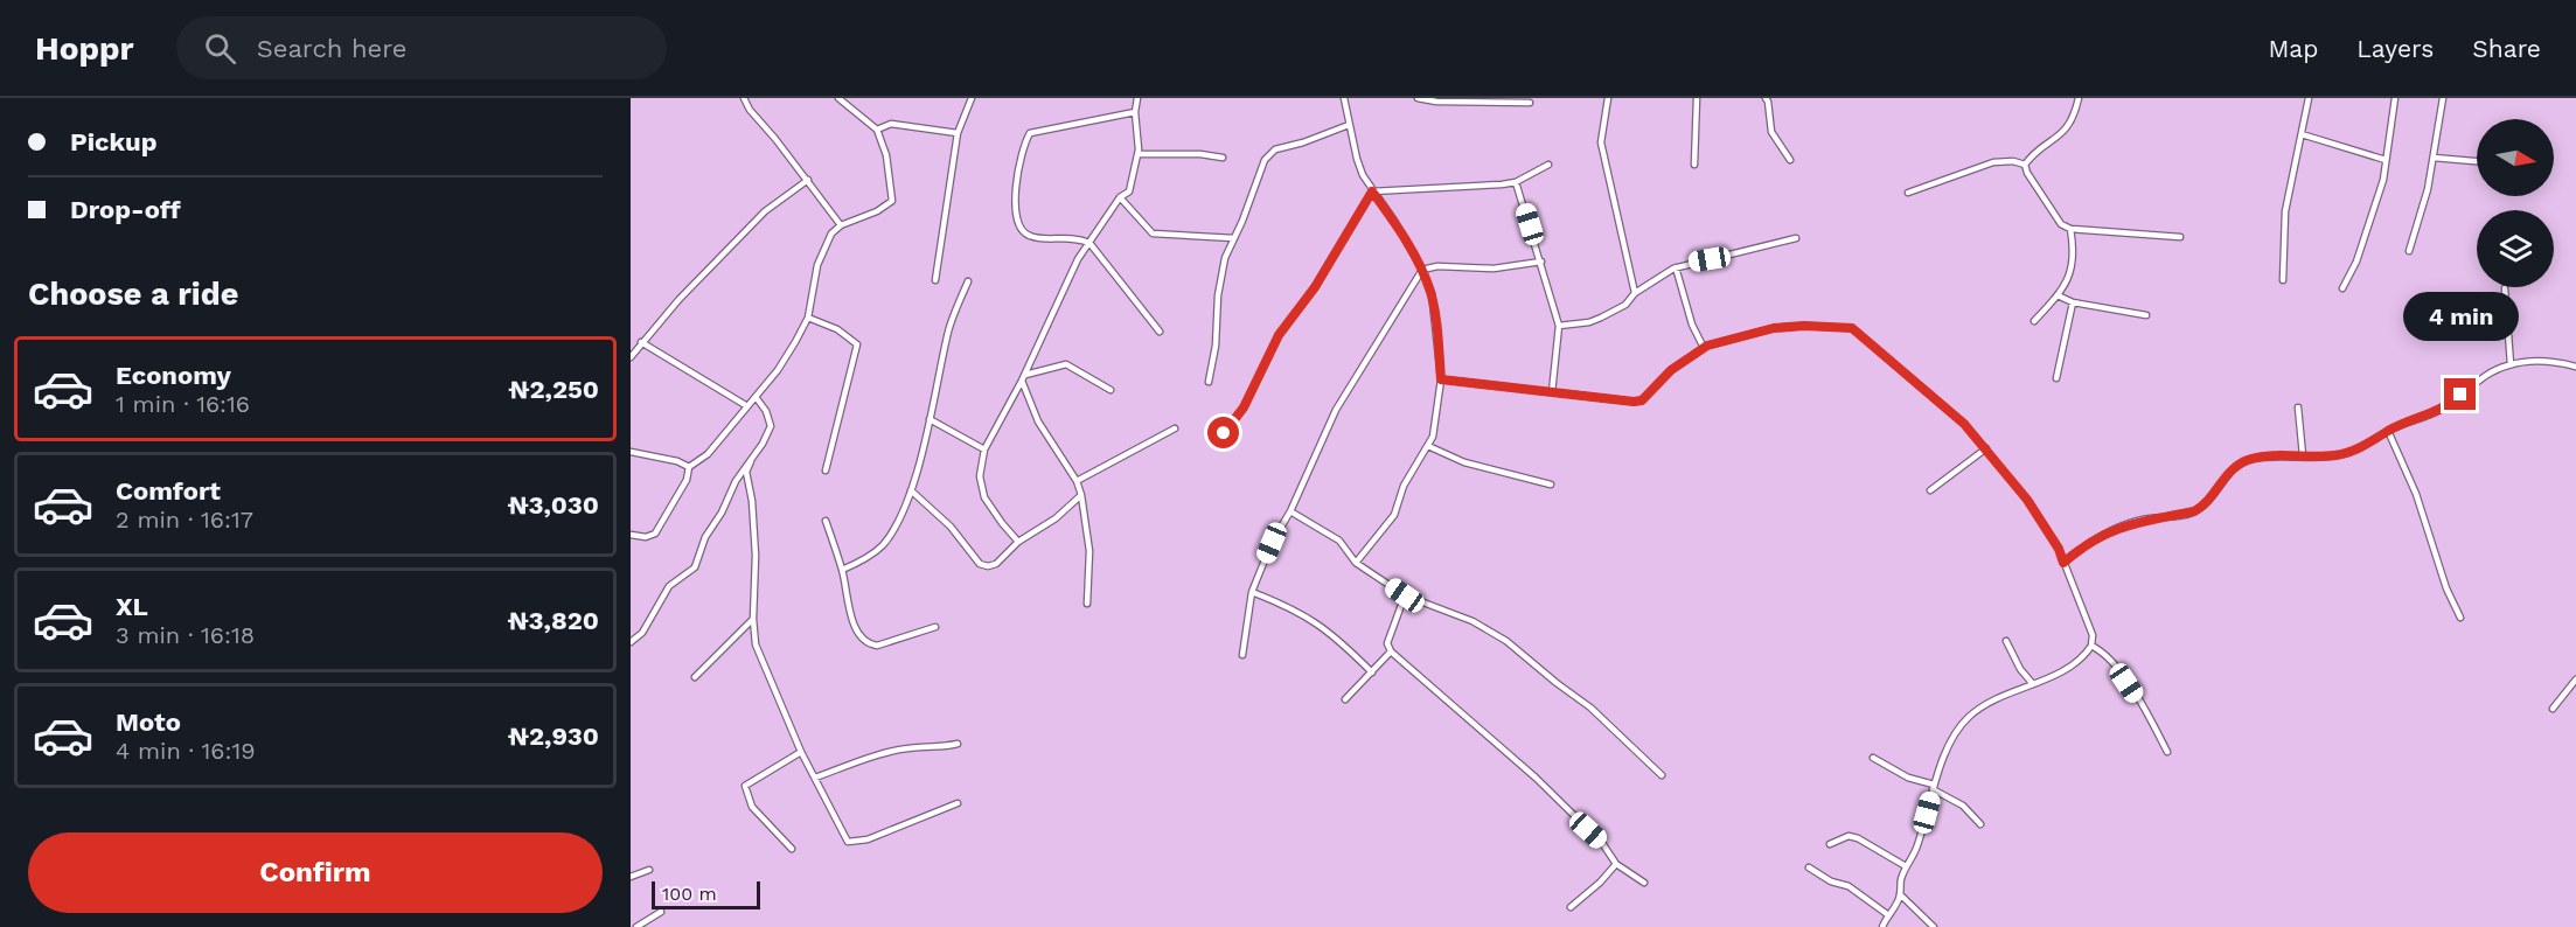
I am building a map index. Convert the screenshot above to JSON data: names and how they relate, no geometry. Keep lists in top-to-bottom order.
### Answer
{
  "scale_bar": "100 m",
  "north": "right",
  "page": {
    "header": "Hoppr",
    "search": "Search here",
    "nav": ["Map", "Layers", "Share"],
    "banner": ["Pickup", "Drop-off"],
    "heading": "Choose a ride",
    "bubble": "4 min",
    "list": [
      {
        "name": "Economy",
        "note": "1 min · 16:16",
        "value": "₦2,250"
      },
      {
        "name": "Comfort",
        "note": "2 min · 16:17",
        "value": "₦3,030"
      },
      {
        "name": "XL",
        "note": "3 min · 16:18",
        "value": "₦3,820"
      },
      {
        "name": "Moto",
        "note": "4 min · 16:19",
        "value": "₦2,930"
      }
    ],
    "buttons": "Confirm",
    "scale": "100 m"
  }
}
